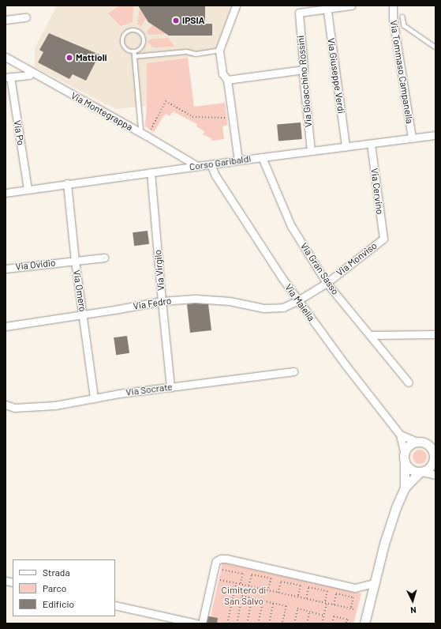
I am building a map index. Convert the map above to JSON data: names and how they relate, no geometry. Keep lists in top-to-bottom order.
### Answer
{
  "streets": {
    "street": [
      "Via Tommaso Campanella",
      "Via Giuseppe Verdi",
      "Via Gioacchino Rossini",
      "Via Montegrappa",
      "Via Po",
      "Corso Garibaldi",
      "Via Cervino",
      "Via Monviso",
      "Via Ovidio",
      "Via Gran Sasso",
      "Via Virgilo",
      "Via Omero",
      "Via Maiella",
      "Via Fedro",
      "Via Socrate"
    ]
  },
  "crossings": [
    ["Via Tommaso Campanella", "Corso Garibaldi"],
    ["Via Giuseppe Verdi", "Via Gioacchino Rossini"],
    ["Via Giuseppe Verdi", "Corso Garibaldi"],
    ["Via Gioacchino Rossini", "Corso Garibaldi"],
    ["Via Montegrappa", "Corso Garibaldi"],
    ["Via Po", "Corso Garibaldi"],
    ["Corso Garibaldi", "Via Cervino"],
    ["Corso Garibaldi", "Via Gran Sasso"],
    ["Corso Garibaldi", "Via Virgilo"],
    ["Corso Garibaldi", "Via Omero"],
    ["Corso Garibaldi", "Via Maiella"],
    ["Via Cervino", "Via Monviso"],
    ["Via Monviso", "Via Gran Sasso"],
    ["Via Monviso", "Via Maiella"],
    ["Via Monviso", "Via Fedro"],
    ["Via Ovidio", "Via Omero"],
    ["Via Virgilo", "Via Fedro"],
    ["Via Virgilo", "Via Socrate"],
    ["Via Omero", "Via Fedro"],
    ["Via Omero", "Via Socrate"],
    ["Via Maiella", "Via Fedro"]
  ],
  "parks": ["Cimitero di San Salvo"],
  "places": ["IPSIA", "Mattioli"],
  "legend": ["Strada", "Parco", "Edificio"],
  "north": "bottom"
}
